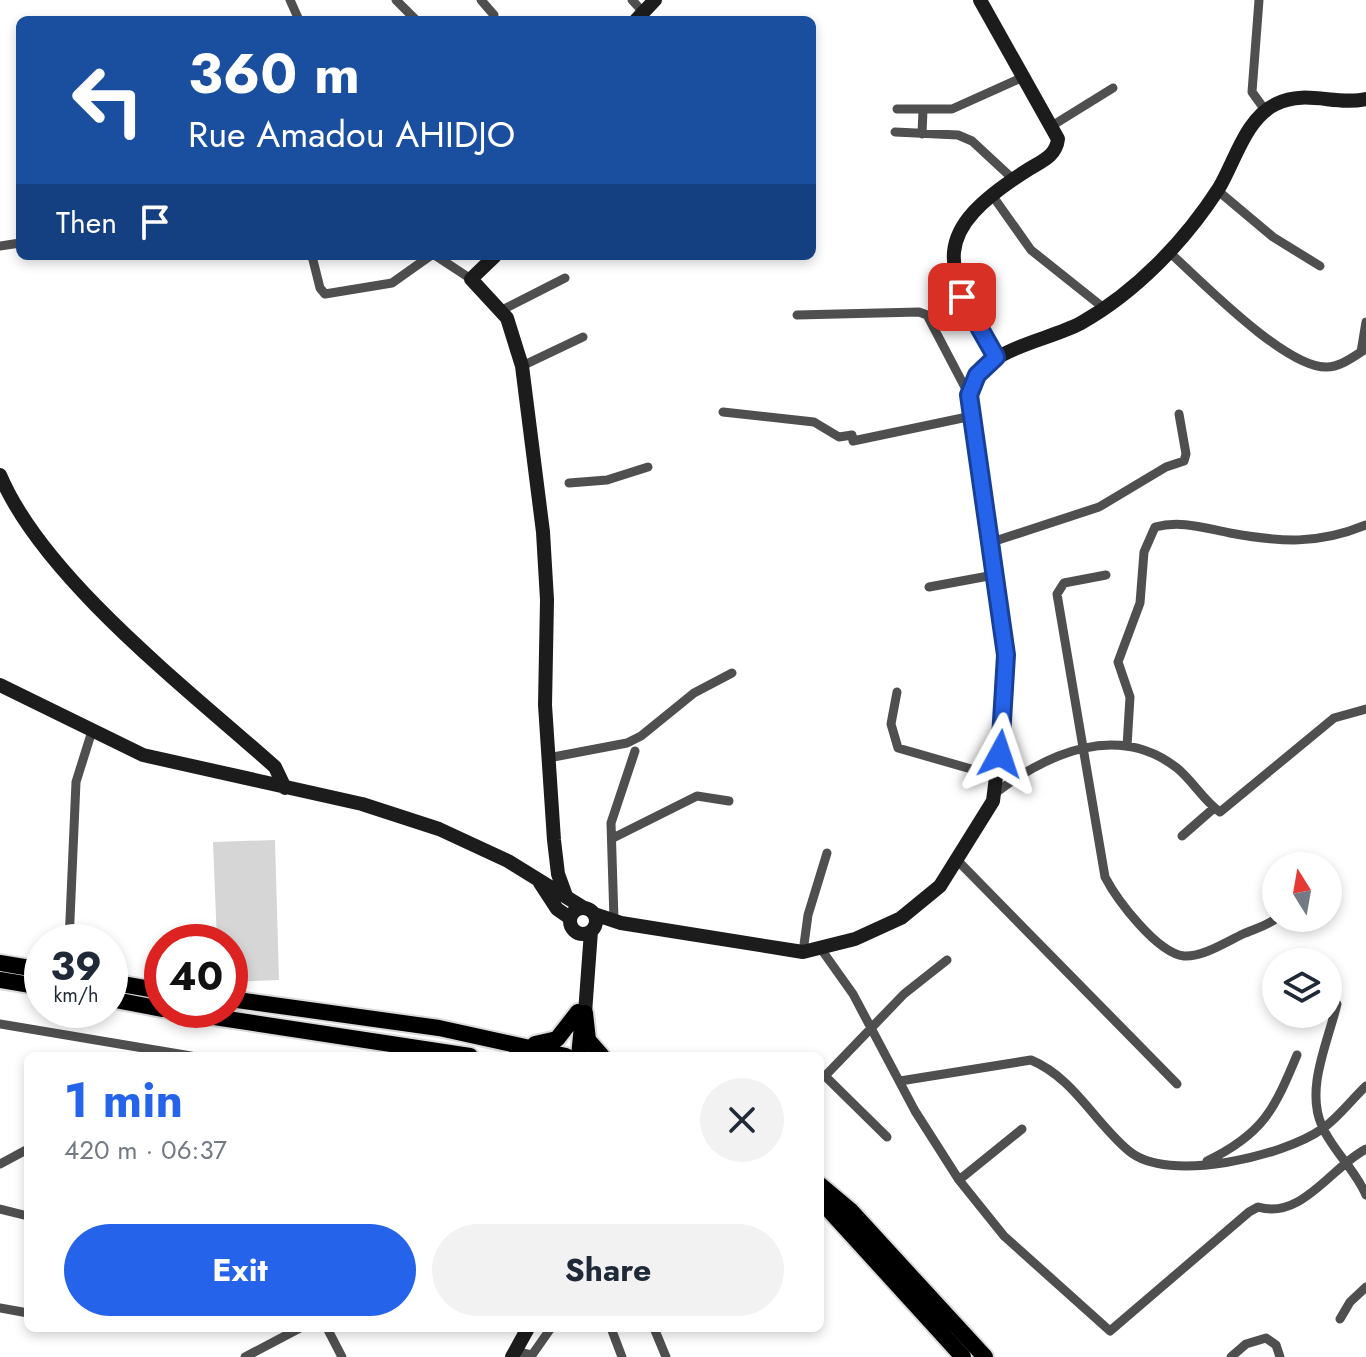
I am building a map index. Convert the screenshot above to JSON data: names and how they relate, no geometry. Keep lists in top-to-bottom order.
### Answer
{
  "north": "top",
  "page": {
    "turn": ["360 m", "Rue Amadou AHIDJO"],
    "then": "Then",
    "speed": "39 km/h",
    "limit": "40",
    "heading": ["1 min", "420 m · 06:37"],
    "buttons": ["Exit", "Share"]
  }
}
